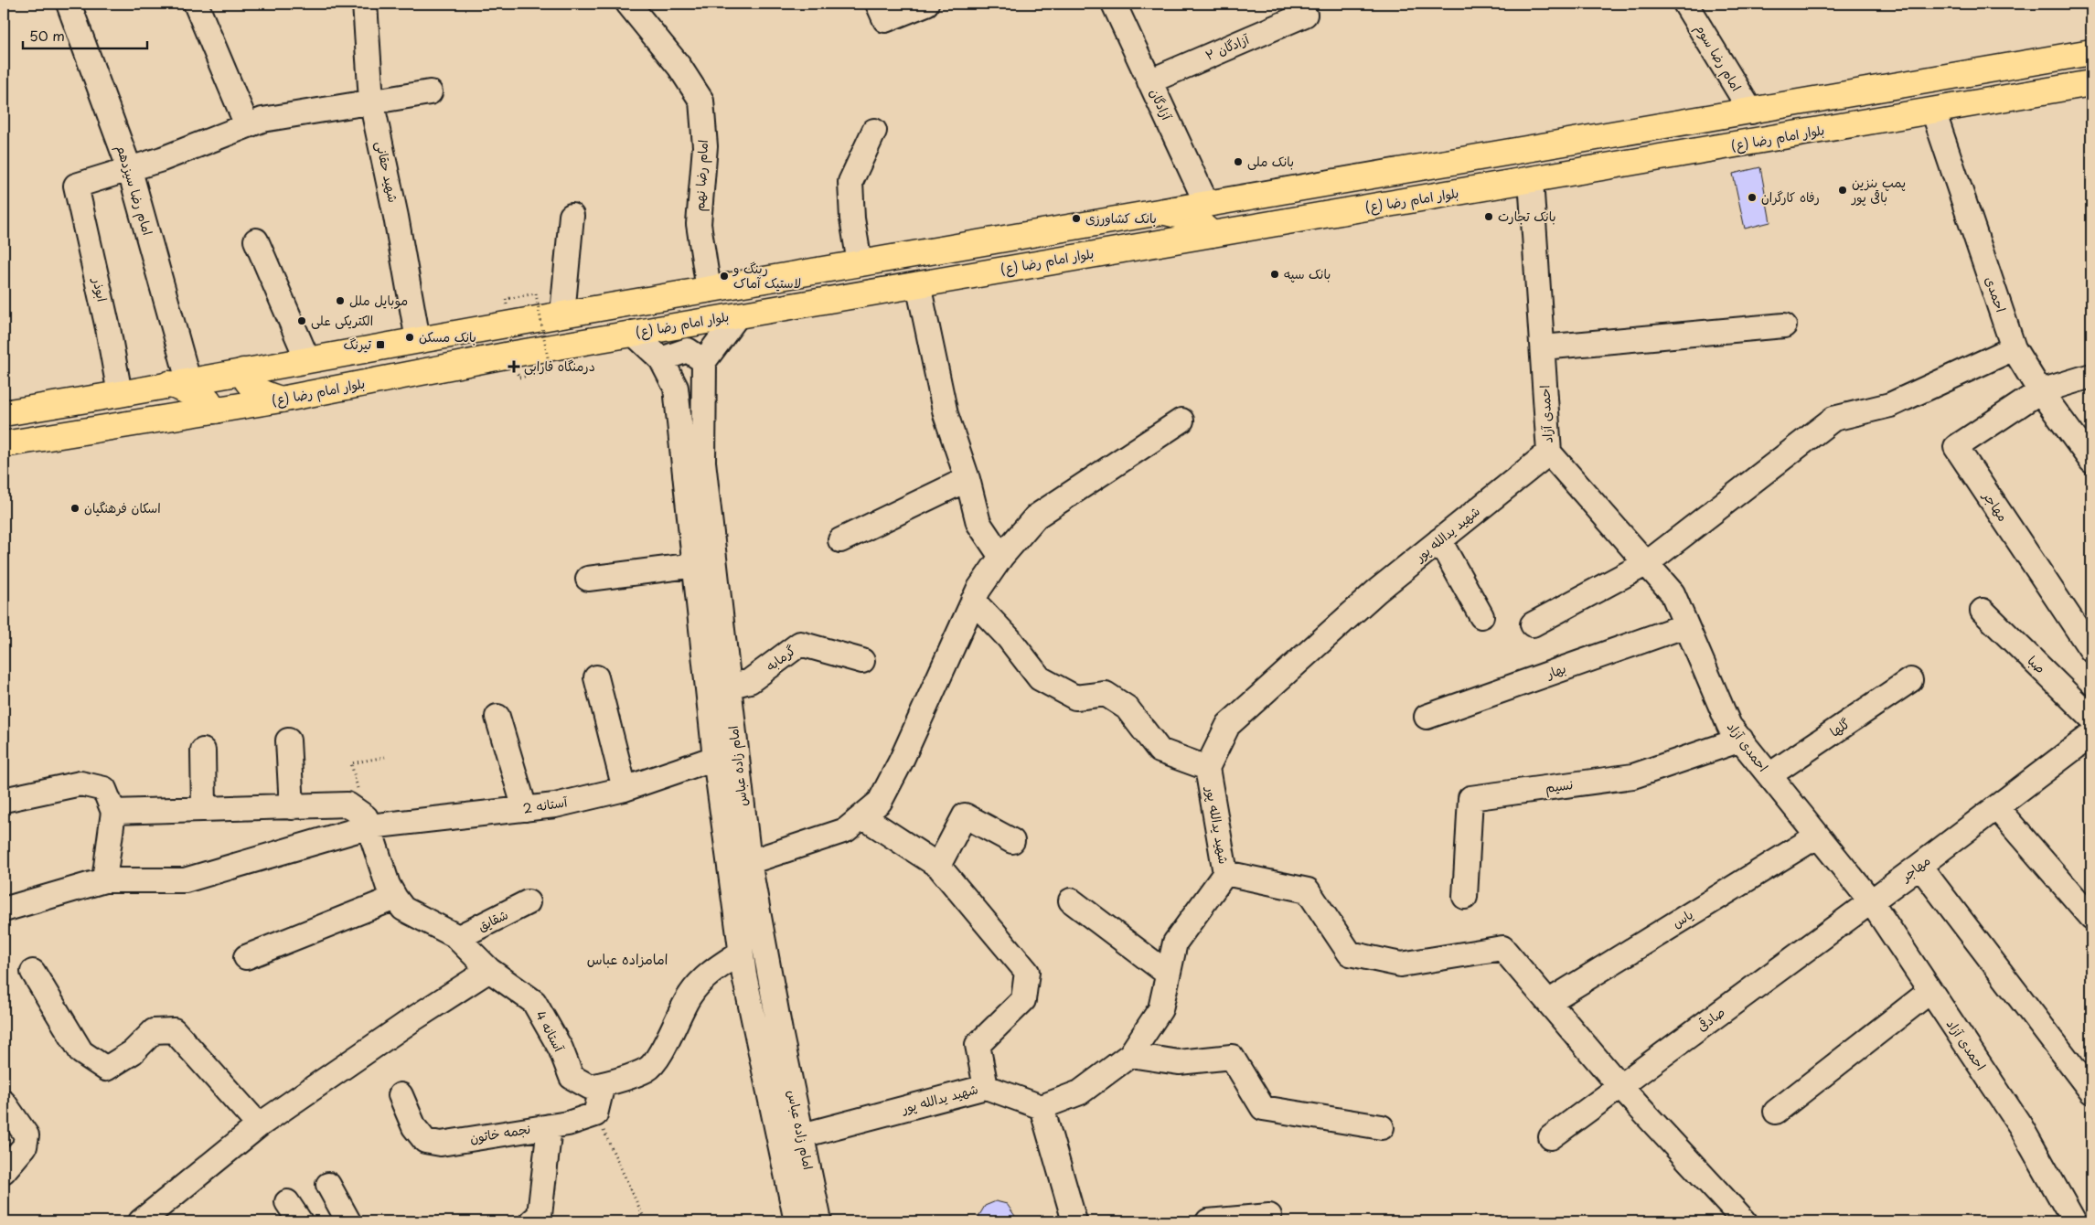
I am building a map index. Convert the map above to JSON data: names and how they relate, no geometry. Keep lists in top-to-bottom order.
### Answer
{
  "streets": {
    "main road": ["بلوار امام رضا (ع)"],
    "street": [
      "آزادگان ۲",
      "امام رضا سوم",
      "آزادگان",
      "شهید حقانی",
      "امام رضا نهم",
      "امام رضا سیزدهم",
      "ابوذر",
      "احمدی",
      "احمدی آزاد",
      "مهاجر",
      "شهید یدالله پور",
      "گرمابه",
      "صبا",
      "بهار",
      "گلها",
      "امام زاده عباس",
      "نسیم",
      "آستانه 2",
      "یاس",
      "شقایق",
      "صادقی",
      "آستانه 4",
      "نجمه خاتون"
    ]
  },
  "crossings": [
    ["آزادگان ۲", "آزادگان"],
    ["بلوار امام رضا (ع)", "احمدی"],
    ["بلوار امام رضا (ع)", "احمدی آزاد"],
    ["بلوار امام رضا (ع)", "امام زاده عباس"],
    ["امام رضا سیزدهم", "ابوذر"],
    ["احمدی", "مهاجر"],
    ["احمدی آزاد", "مهاجر"],
    ["احمدی آزاد", "شهید یدالله پور"],
    ["احمدی آزاد", "بهار"],
    ["احمدی آزاد", "گلها"],
    ["احمدی آزاد", "نسیم"],
    ["احمدی آزاد", "یاس"],
    ["احمدی آزاد", "صادقی"],
    ["مهاجر", "صادقی"],
    ["شهید یدالله پور", "امام زاده عباس"],
    ["گرمابه", "امام زاده عباس"],
    ["امام زاده عباس", "آستانه 2"],
    ["امام زاده عباس", "آستانه 4"],
    ["آستانه 2", "آستانه 4"],
    ["شقایق", "آستانه 4"]
  ],
  "districts": ["امامزاده عباس"],
  "places": {
    "other": [
      "بانک ملی",
      "پمپ بنزین باقی پور",
      "رفاه کارگران",
      "بانک تجارت",
      "بانک کشاورزی",
      "بانک سپه",
      "رینگ و لاستیک آماک",
      "موبایل ملل",
      "الکتریکی علی",
      "بانک مسکن",
      "اسکان فرهنگیان"
    ],
    "transit": ["تیرنگ"],
    "health": ["درمنگاه فارابی"]
  },
  "scale_bar": "50 m"
}
